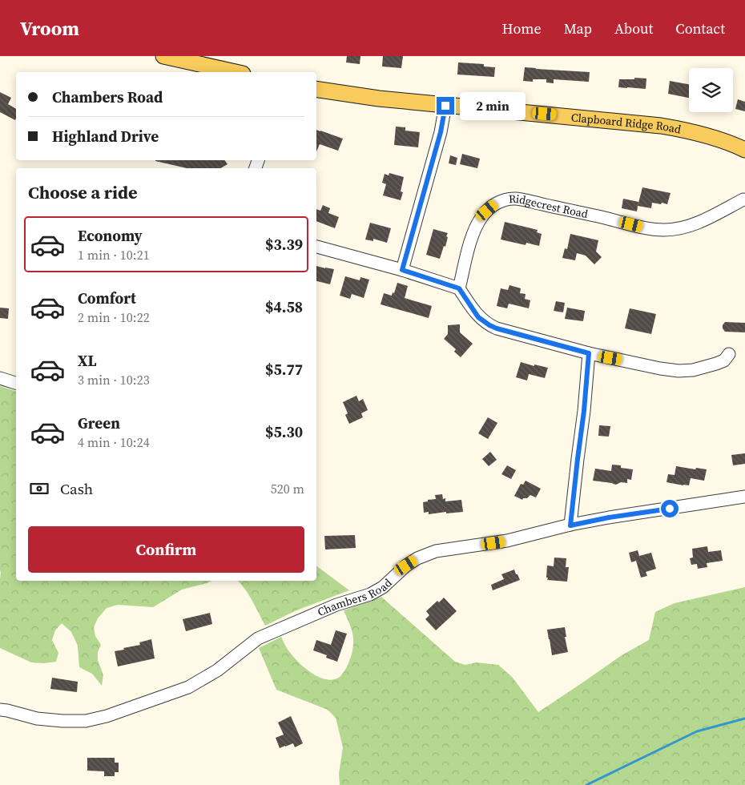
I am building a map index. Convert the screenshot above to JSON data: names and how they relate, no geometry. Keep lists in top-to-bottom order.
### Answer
{
  "streets": {
    "main road": ["Clapboard Ridge Road"],
    "street": ["Ridgecrest Road", "Chambers Road"]
  },
  "page": {
    "header": "Vroom",
    "nav": [
      "Home",
      "Map",
      "About",
      "Contact"
    ],
    "banner": ["Chambers Road", "Highland Drive"],
    "bubble": "2 min",
    "heading": "Choose a ride",
    "list": [
      {
        "name": "Economy",
        "note": "1 min · 10:21",
        "value": "$3.39"
      },
      {
        "name": "Comfort",
        "note": "2 min · 10:22",
        "value": "$4.58"
      },
      {
        "name": "XL",
        "note": "3 min · 10:23",
        "value": "$5.77"
      },
      {
        "name": "Green",
        "note": "4 min · 10:24",
        "value": "$5.30"
      }
    ],
    "pay": ["Cash", "520 m"],
    "buttons": "Confirm"
  }
}
